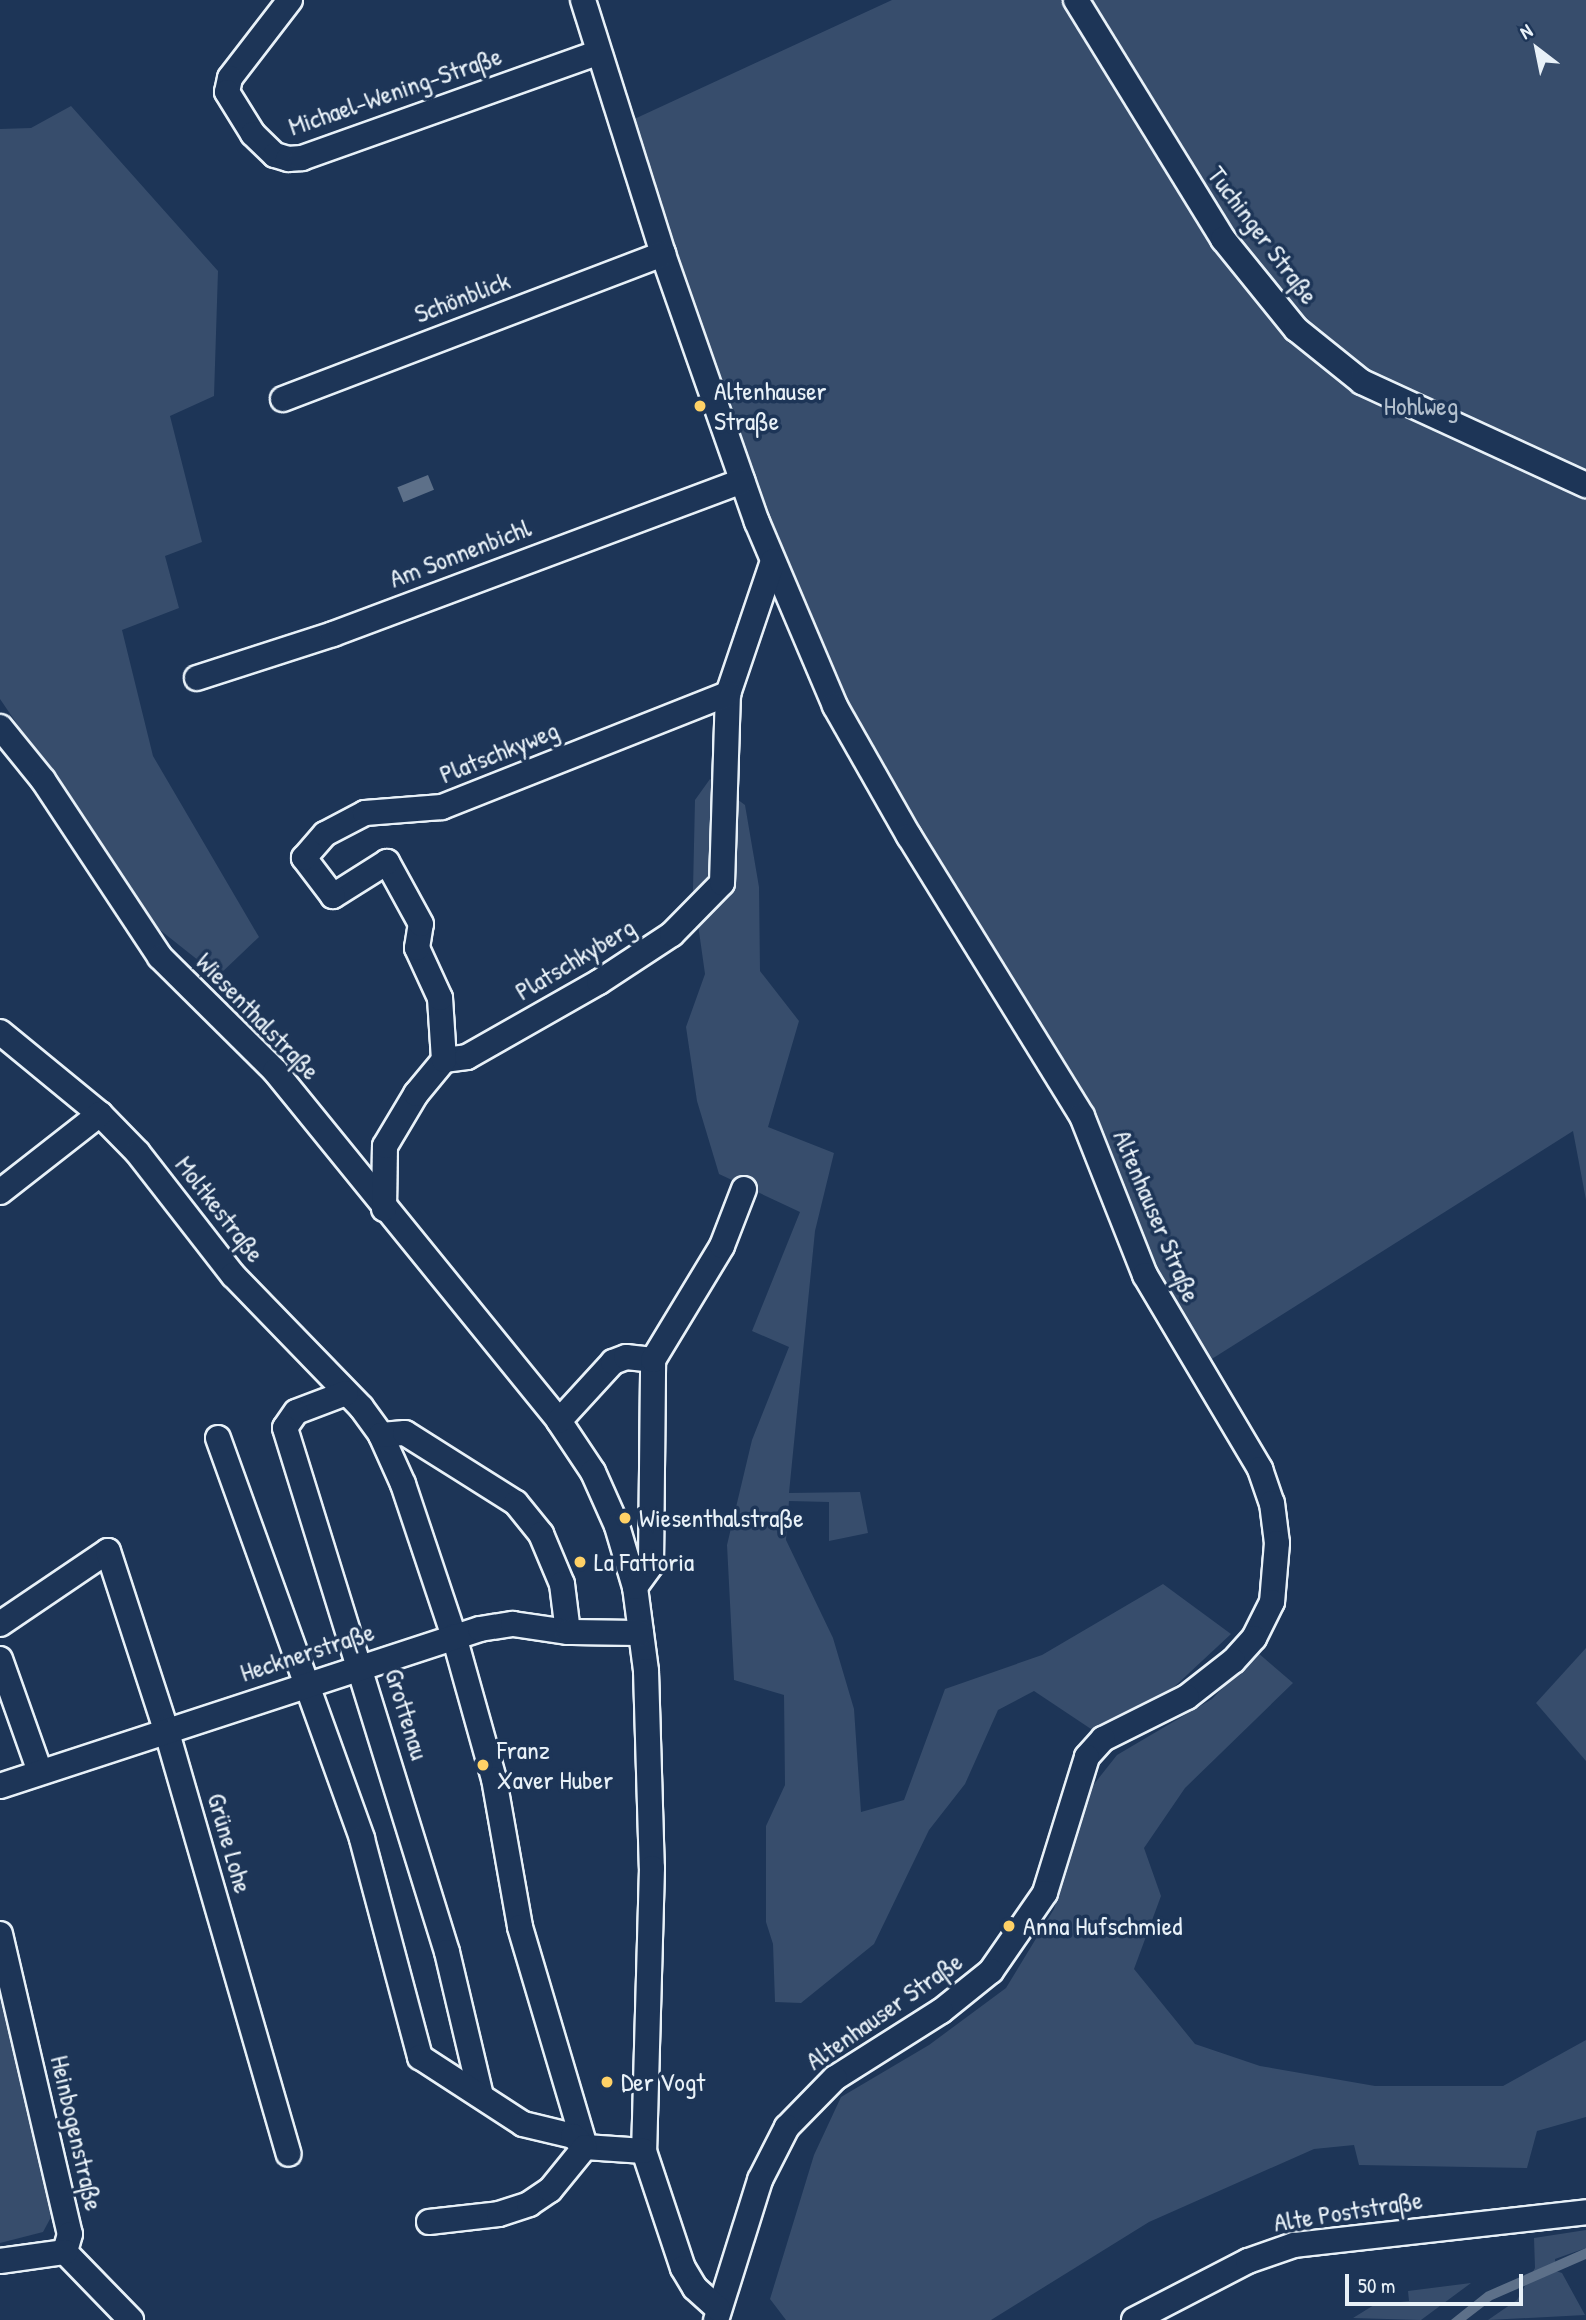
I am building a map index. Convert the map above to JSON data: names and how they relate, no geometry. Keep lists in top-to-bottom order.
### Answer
{
  "streets": {
    "street": [
      "Michael-Wening-Straße",
      "Tuchinger Straße",
      "Schönblick",
      "Am Sonnenbichl",
      "Platschkyweg",
      "Platschkyberg",
      "Wiesenthalstraße",
      "Moltkestraße",
      "Altenhauser Straße",
      "Hecknerstraße",
      "Grottenau",
      "Grüne Lohe",
      "Heinbogenstraße",
      "Alte Poststraße"
    ]
  },
  "crossings": [
    ["Michael-Wening-Straße", "Altenhauser Straße"],
    ["Schönblick", "Altenhauser Straße"],
    ["Am Sonnenbichl", "Altenhauser Straße"],
    ["Platschkyweg", "Platschkyberg"],
    ["Wiesenthalstraße", "Altenhauser Straße"],
    ["Wiesenthalstraße", "Hecknerstraße"],
    ["Moltkestraße", "Hecknerstraße"],
    ["Moltkestraße", "Grottenau"],
    ["Hecknerstraße", "Grottenau"],
    ["Hecknerstraße", "Grüne Lohe"]
  ],
  "parks": ["Hohlweg"],
  "places": [
    "Altenhauser Straße",
    "Wiesenthalstraße",
    "La Fattoria",
    "Franz Xaver Huber",
    "Anna Hufschmied",
    "Der Vogt"
  ],
  "scale_bar": "50 m",
  "north": "top left"
}
